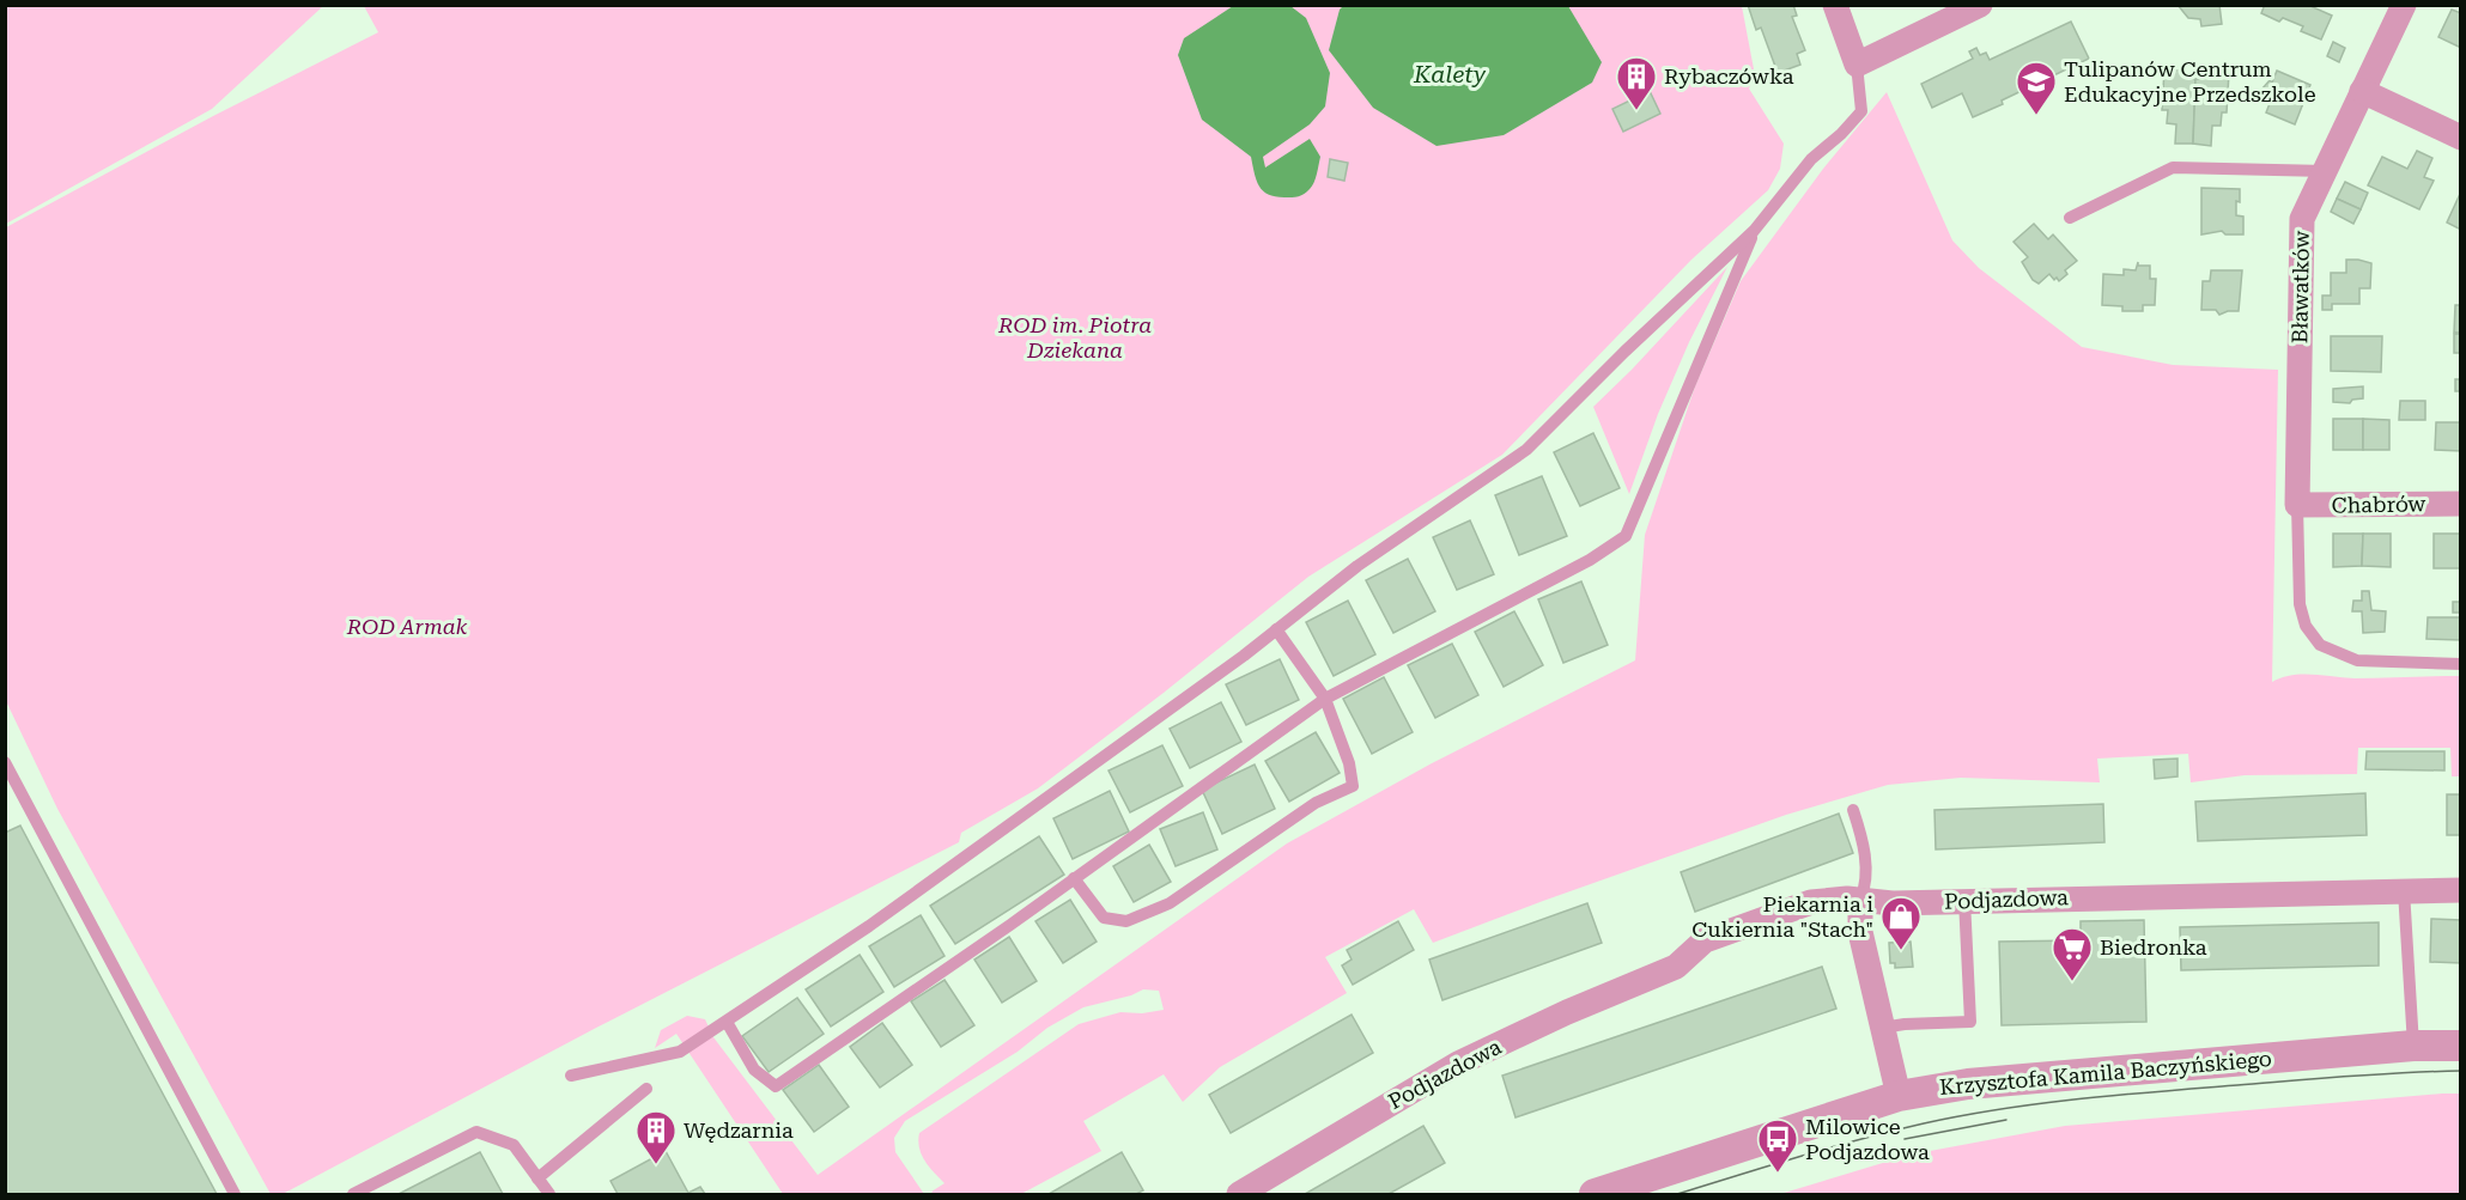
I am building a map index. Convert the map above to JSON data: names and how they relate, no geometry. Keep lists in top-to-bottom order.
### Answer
{
  "streets": {
    "street": [
      "Bławatków",
      "Chabrów",
      "Podjazdowa",
      "Krzysztofa Kamila Baczyńskiego"
    ]
  },
  "crossings": [
    ["Bławatków", "Chabrów"]
  ],
  "water": ["Kalety"],
  "parks": ["ROD im. Piotra Dziekana", "ROD Armak"],
  "places": {
    "building": ["Rybaczówka", "Wędzarnia"],
    "school or university": ["Tulipanów Centrum Edukacyjne Przedszkole"],
    "shop": ["Piekarnia i Cukiernia \"Stach\""],
    "supermarket": ["Biedronka"],
    "bus stop": ["Milowice Podjazdowa"]
  }
}
